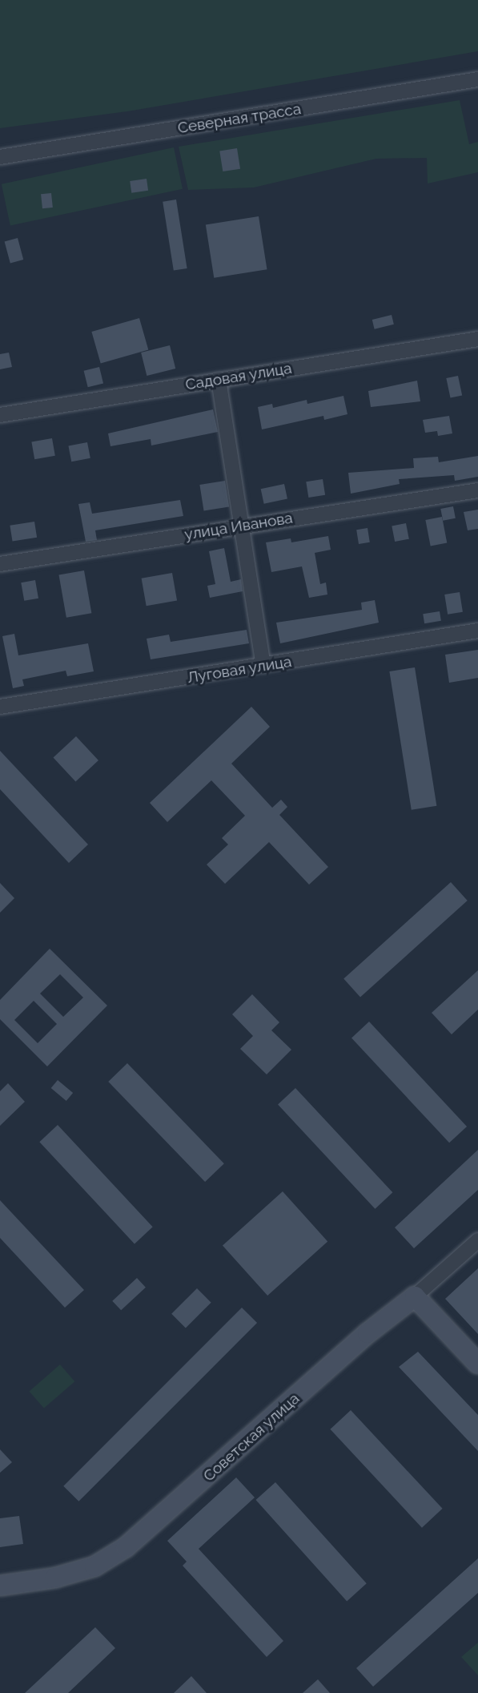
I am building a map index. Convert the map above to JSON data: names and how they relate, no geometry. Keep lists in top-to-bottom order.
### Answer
{
  "streets": {
    "street": [
      "Северная трасса",
      "Садовая улица",
      "улица Иванова",
      "Луговая улица",
      "Советская улица"
    ]
  }
}
